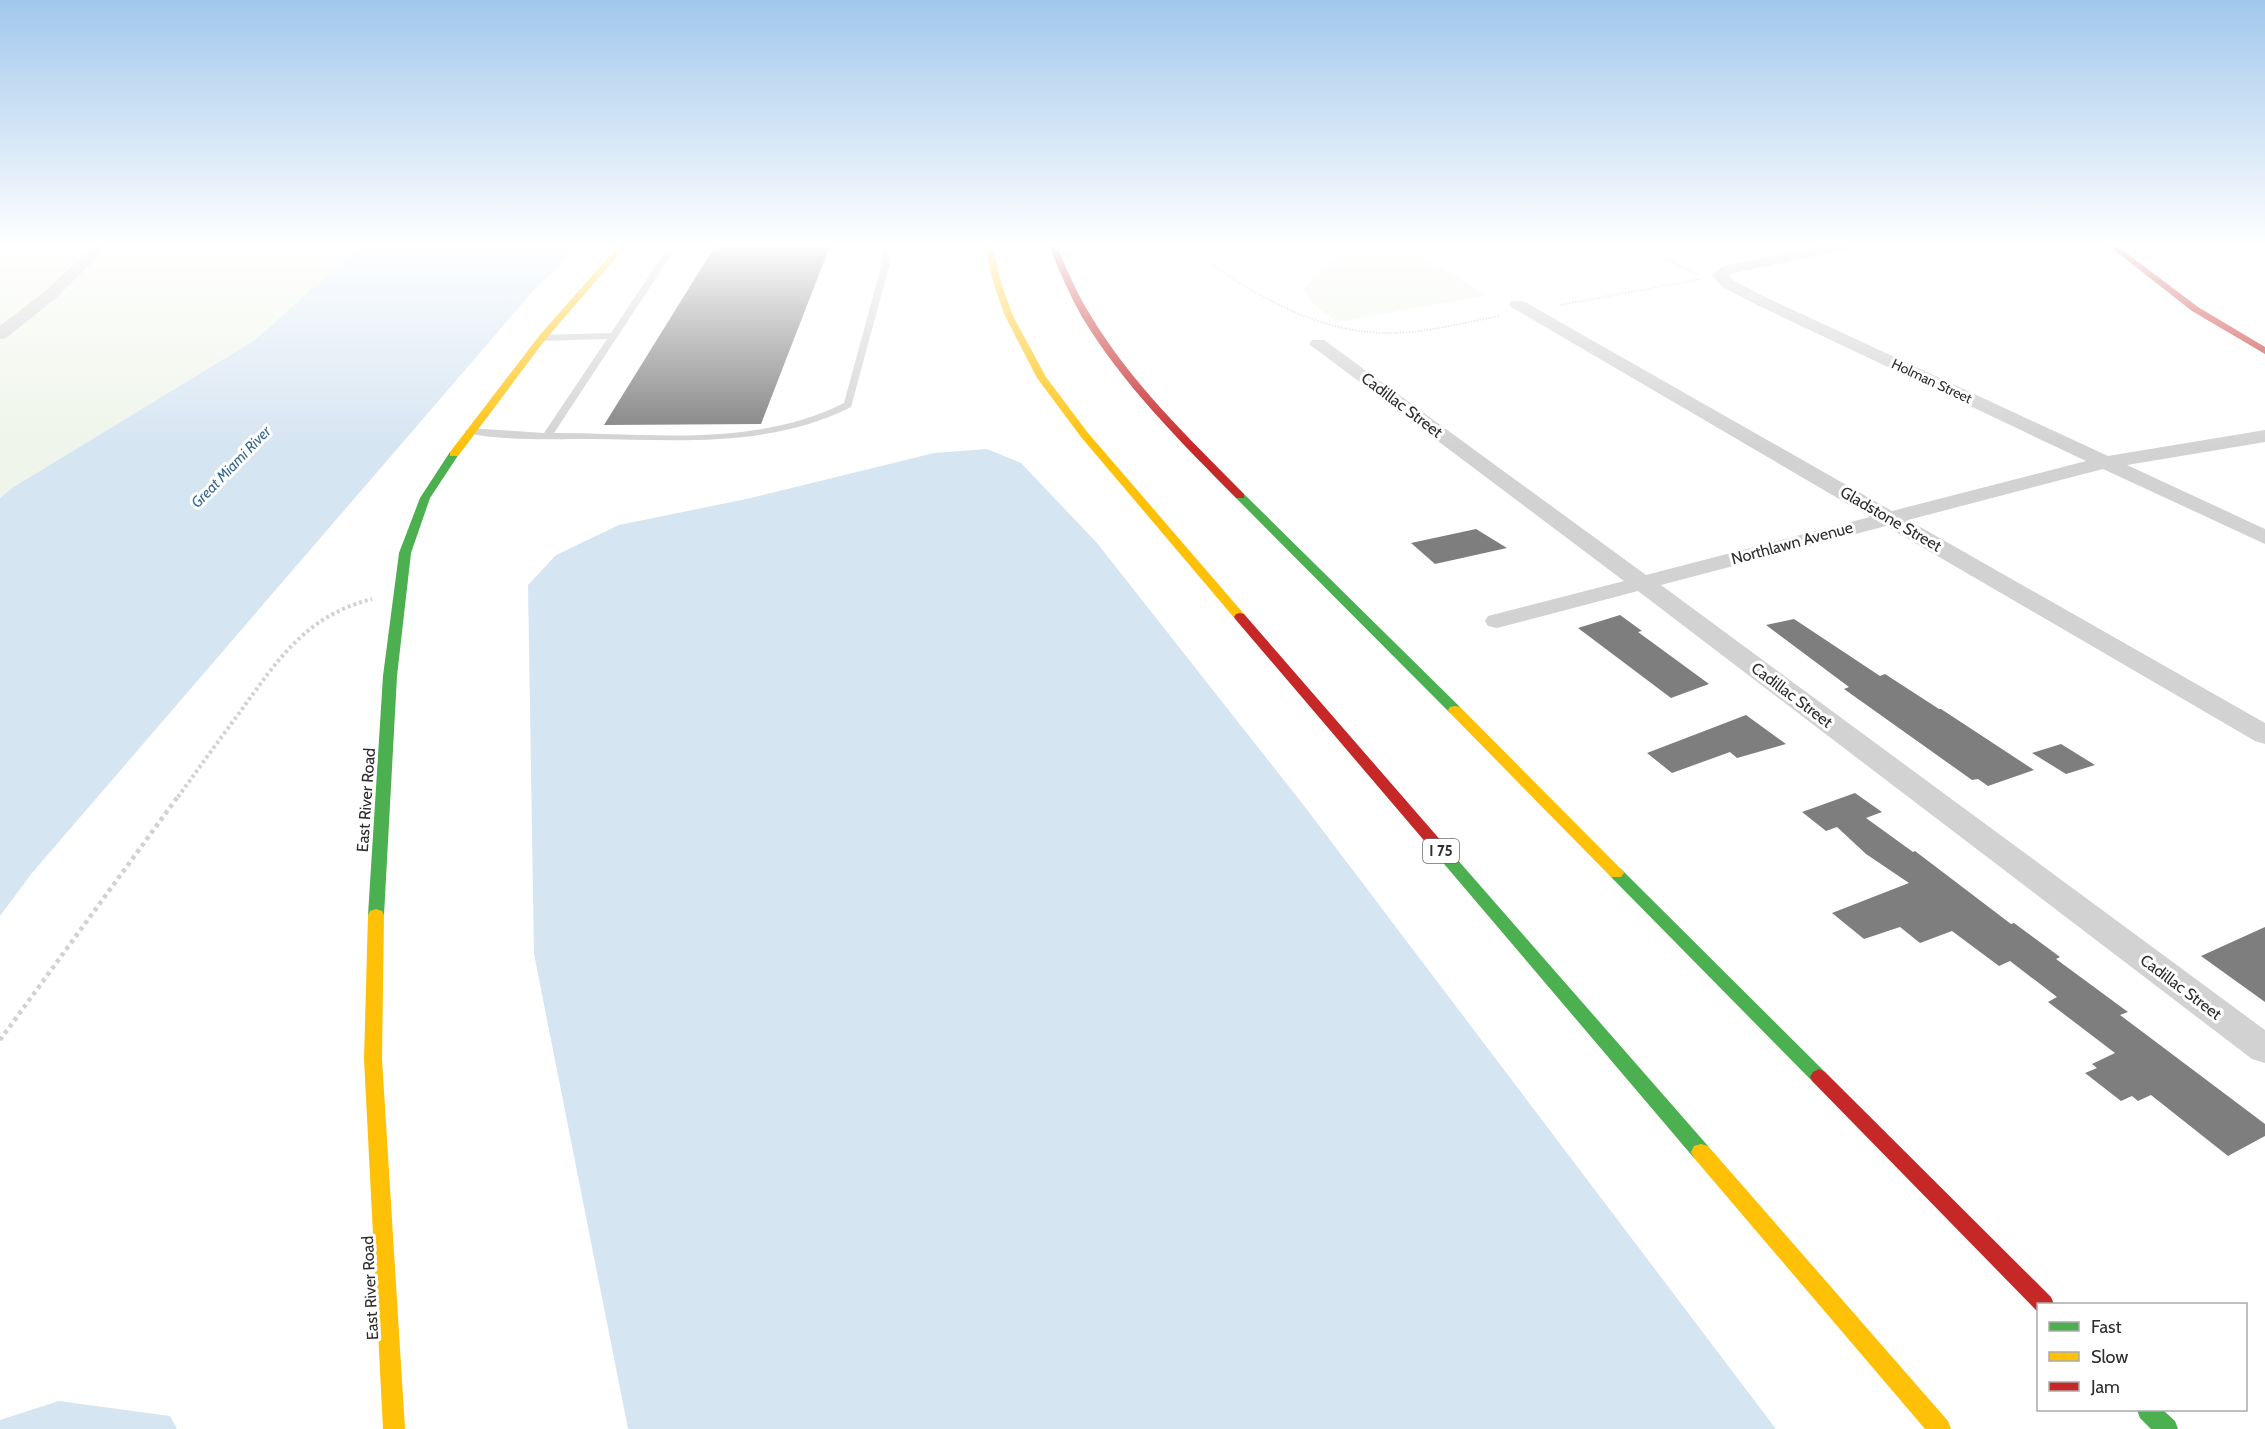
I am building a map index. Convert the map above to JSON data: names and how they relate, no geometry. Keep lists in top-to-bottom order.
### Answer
{
  "streets": {
    "main road": ["East River Road", "I 75"],
    "street": [
      "Holman Street",
      "Cadillac Street",
      "Gladstone Street",
      "Northlawn Avenue"
    ]
  },
  "crossings": [
    ["Holman Street", "Northlawn Avenue"],
    ["Cadillac Street", "Northlawn Avenue"],
    ["Gladstone Street", "Northlawn Avenue"]
  ],
  "water": ["Great Miami River"],
  "legend": ["Fast", "Slow", "Jam"]
}
